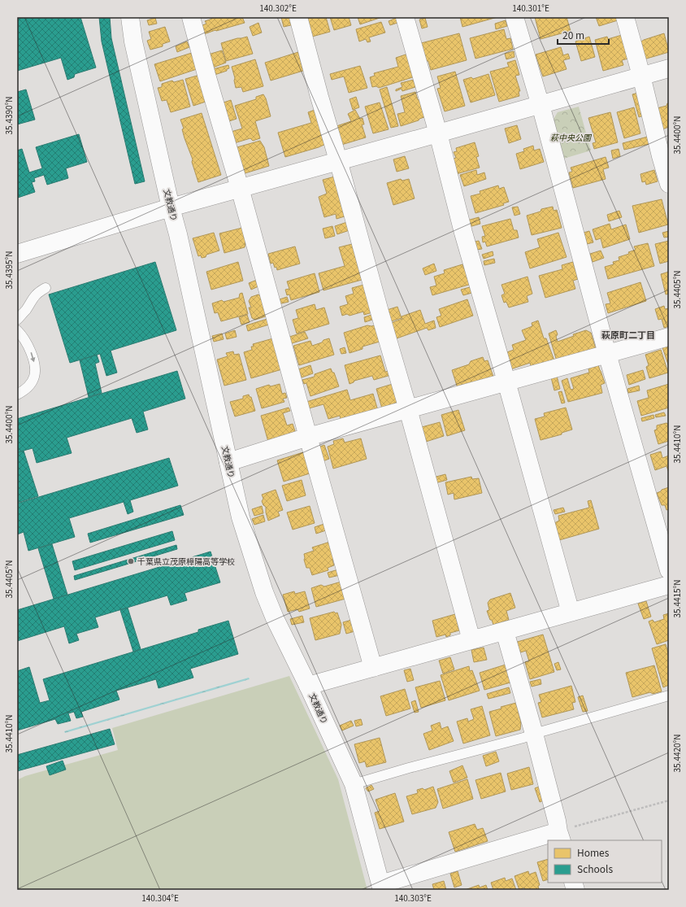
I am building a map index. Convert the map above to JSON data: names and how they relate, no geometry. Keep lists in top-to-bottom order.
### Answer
{
  "streets": {
    "street": ["文教通り"]
  },
  "districts": ["萩原町二丁目"],
  "parks": ["萩中央公園"],
  "places": ["千葉県立茂原樟陽高等学校"],
  "legend": ["Homes", "Schools"],
  "scale_bar": "20 m",
  "coordinates": [
    "140.302°E",
    "140.301°E",
    "35.4390°N",
    "35.4400°N",
    "35.4395°N",
    "35.4405°N",
    "35.4410°N",
    "35.4415°N",
    "35.4420°N",
    "140.304°E",
    "140.303°E"
  ]
}
